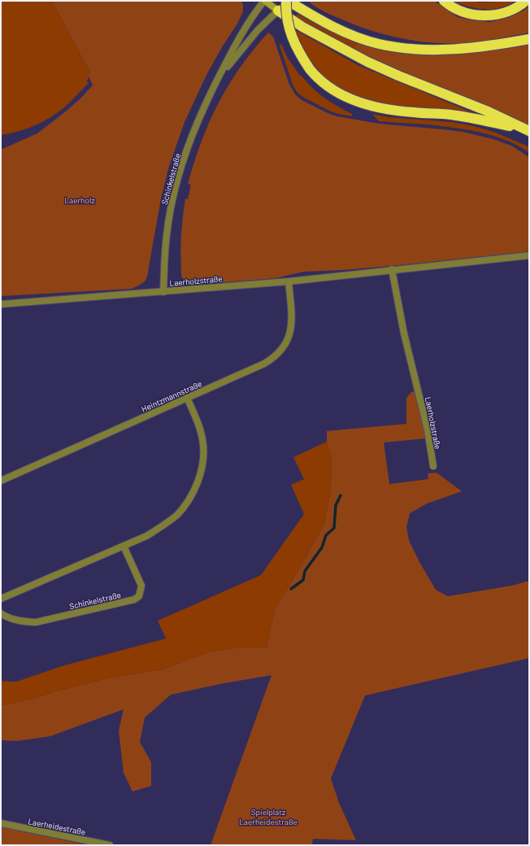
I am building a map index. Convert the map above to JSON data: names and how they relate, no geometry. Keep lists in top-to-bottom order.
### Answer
{
  "streets": {
    "street": [
      "Schinkelstraße",
      "Laerholzstraße",
      "Heintzmannstraße",
      "Laerheidestraße"
    ]
  },
  "crossings": [
    ["Schinkelstraße", "Laerholzstraße"],
    ["Laerholzstraße", "Heintzmannstraße"]
  ],
  "parks": ["Laerholz", "Spielplatz Laerheidestraße"]
}
